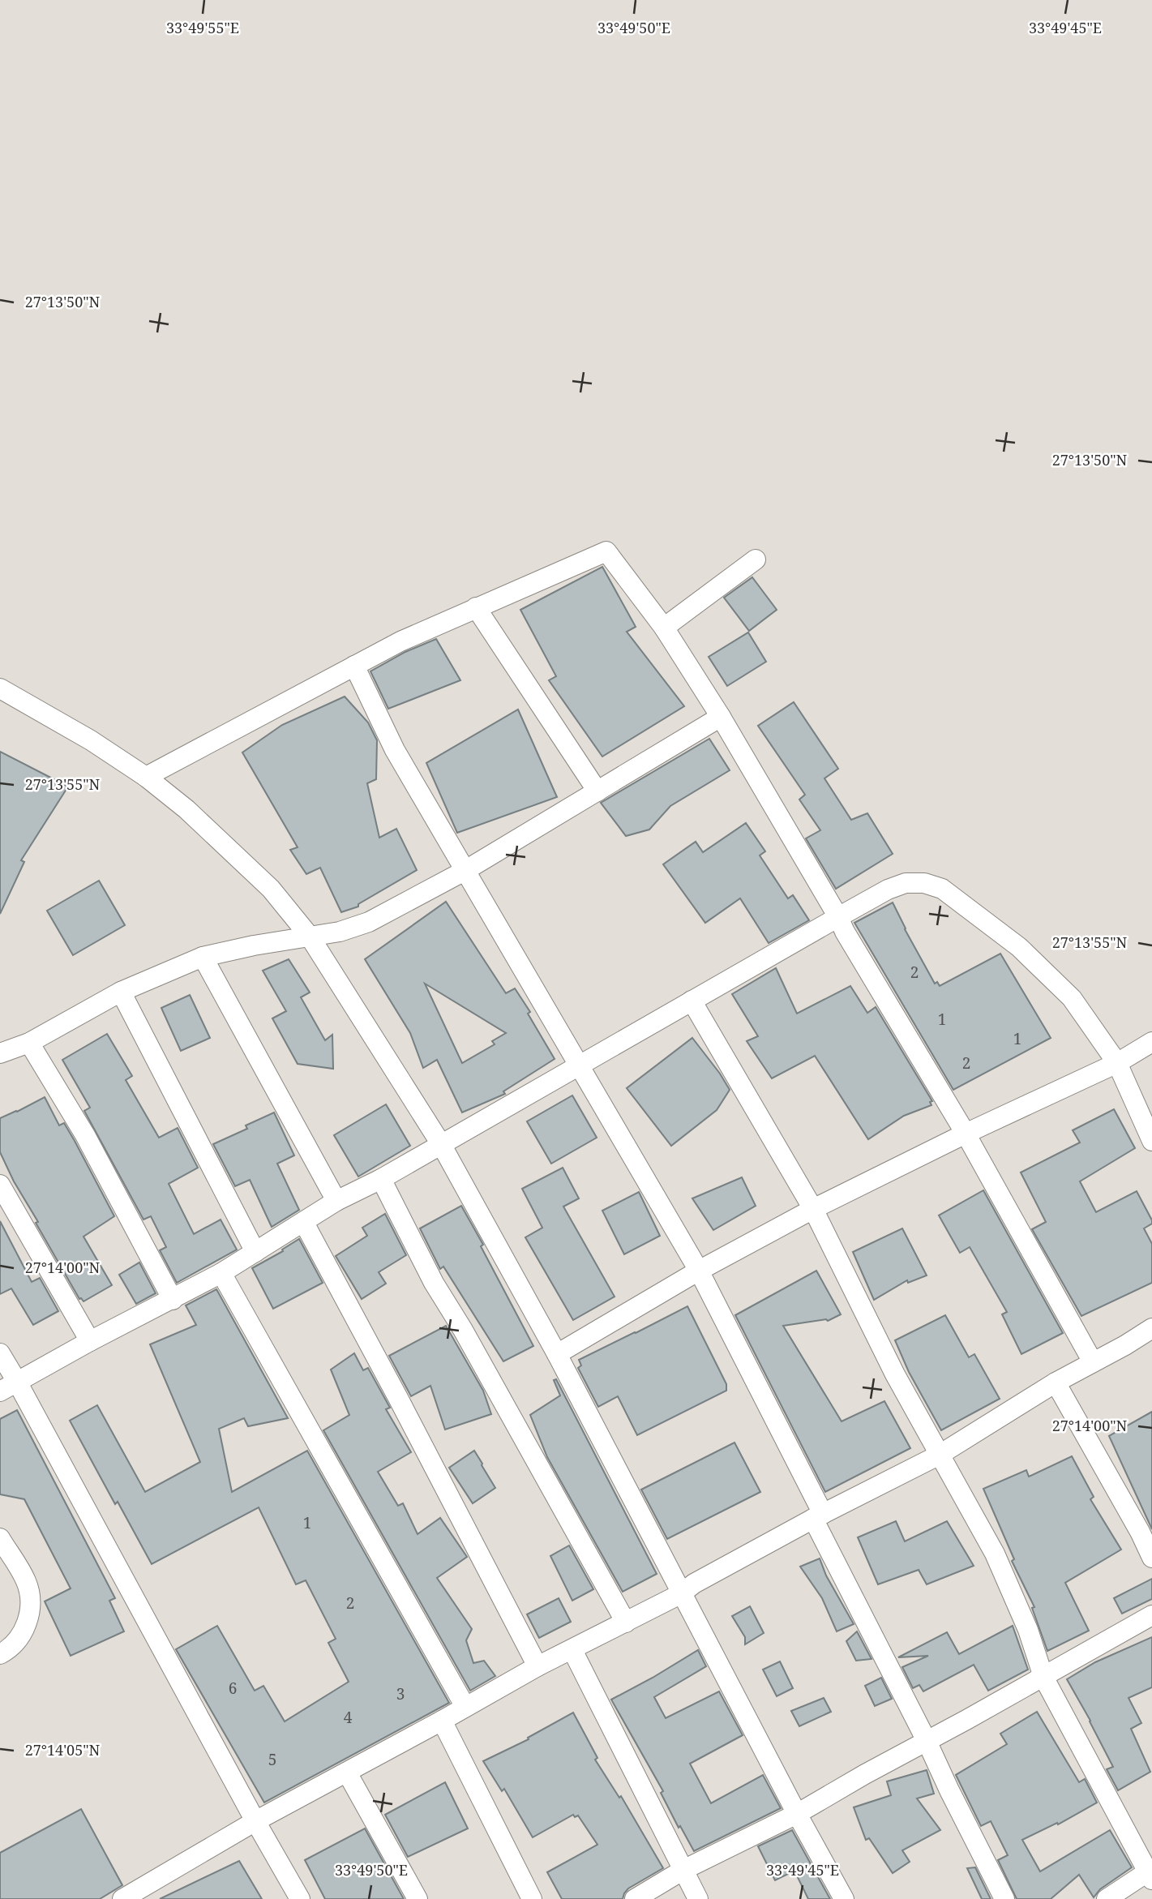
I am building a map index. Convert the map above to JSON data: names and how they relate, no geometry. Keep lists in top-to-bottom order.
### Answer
{
  "house_numbers": [
    "2",
    "1",
    "1",
    "2",
    "1",
    "2",
    "6",
    "3",
    "4",
    "5"
  ],
  "coordinates": [
    "33°49'55\"E",
    "33°49'50\"E",
    "33°49'45\"E",
    "27°13'50\"N",
    "27°13'55\"N",
    "27°14'00\"N",
    "27°14'05\"N"
  ]
}
